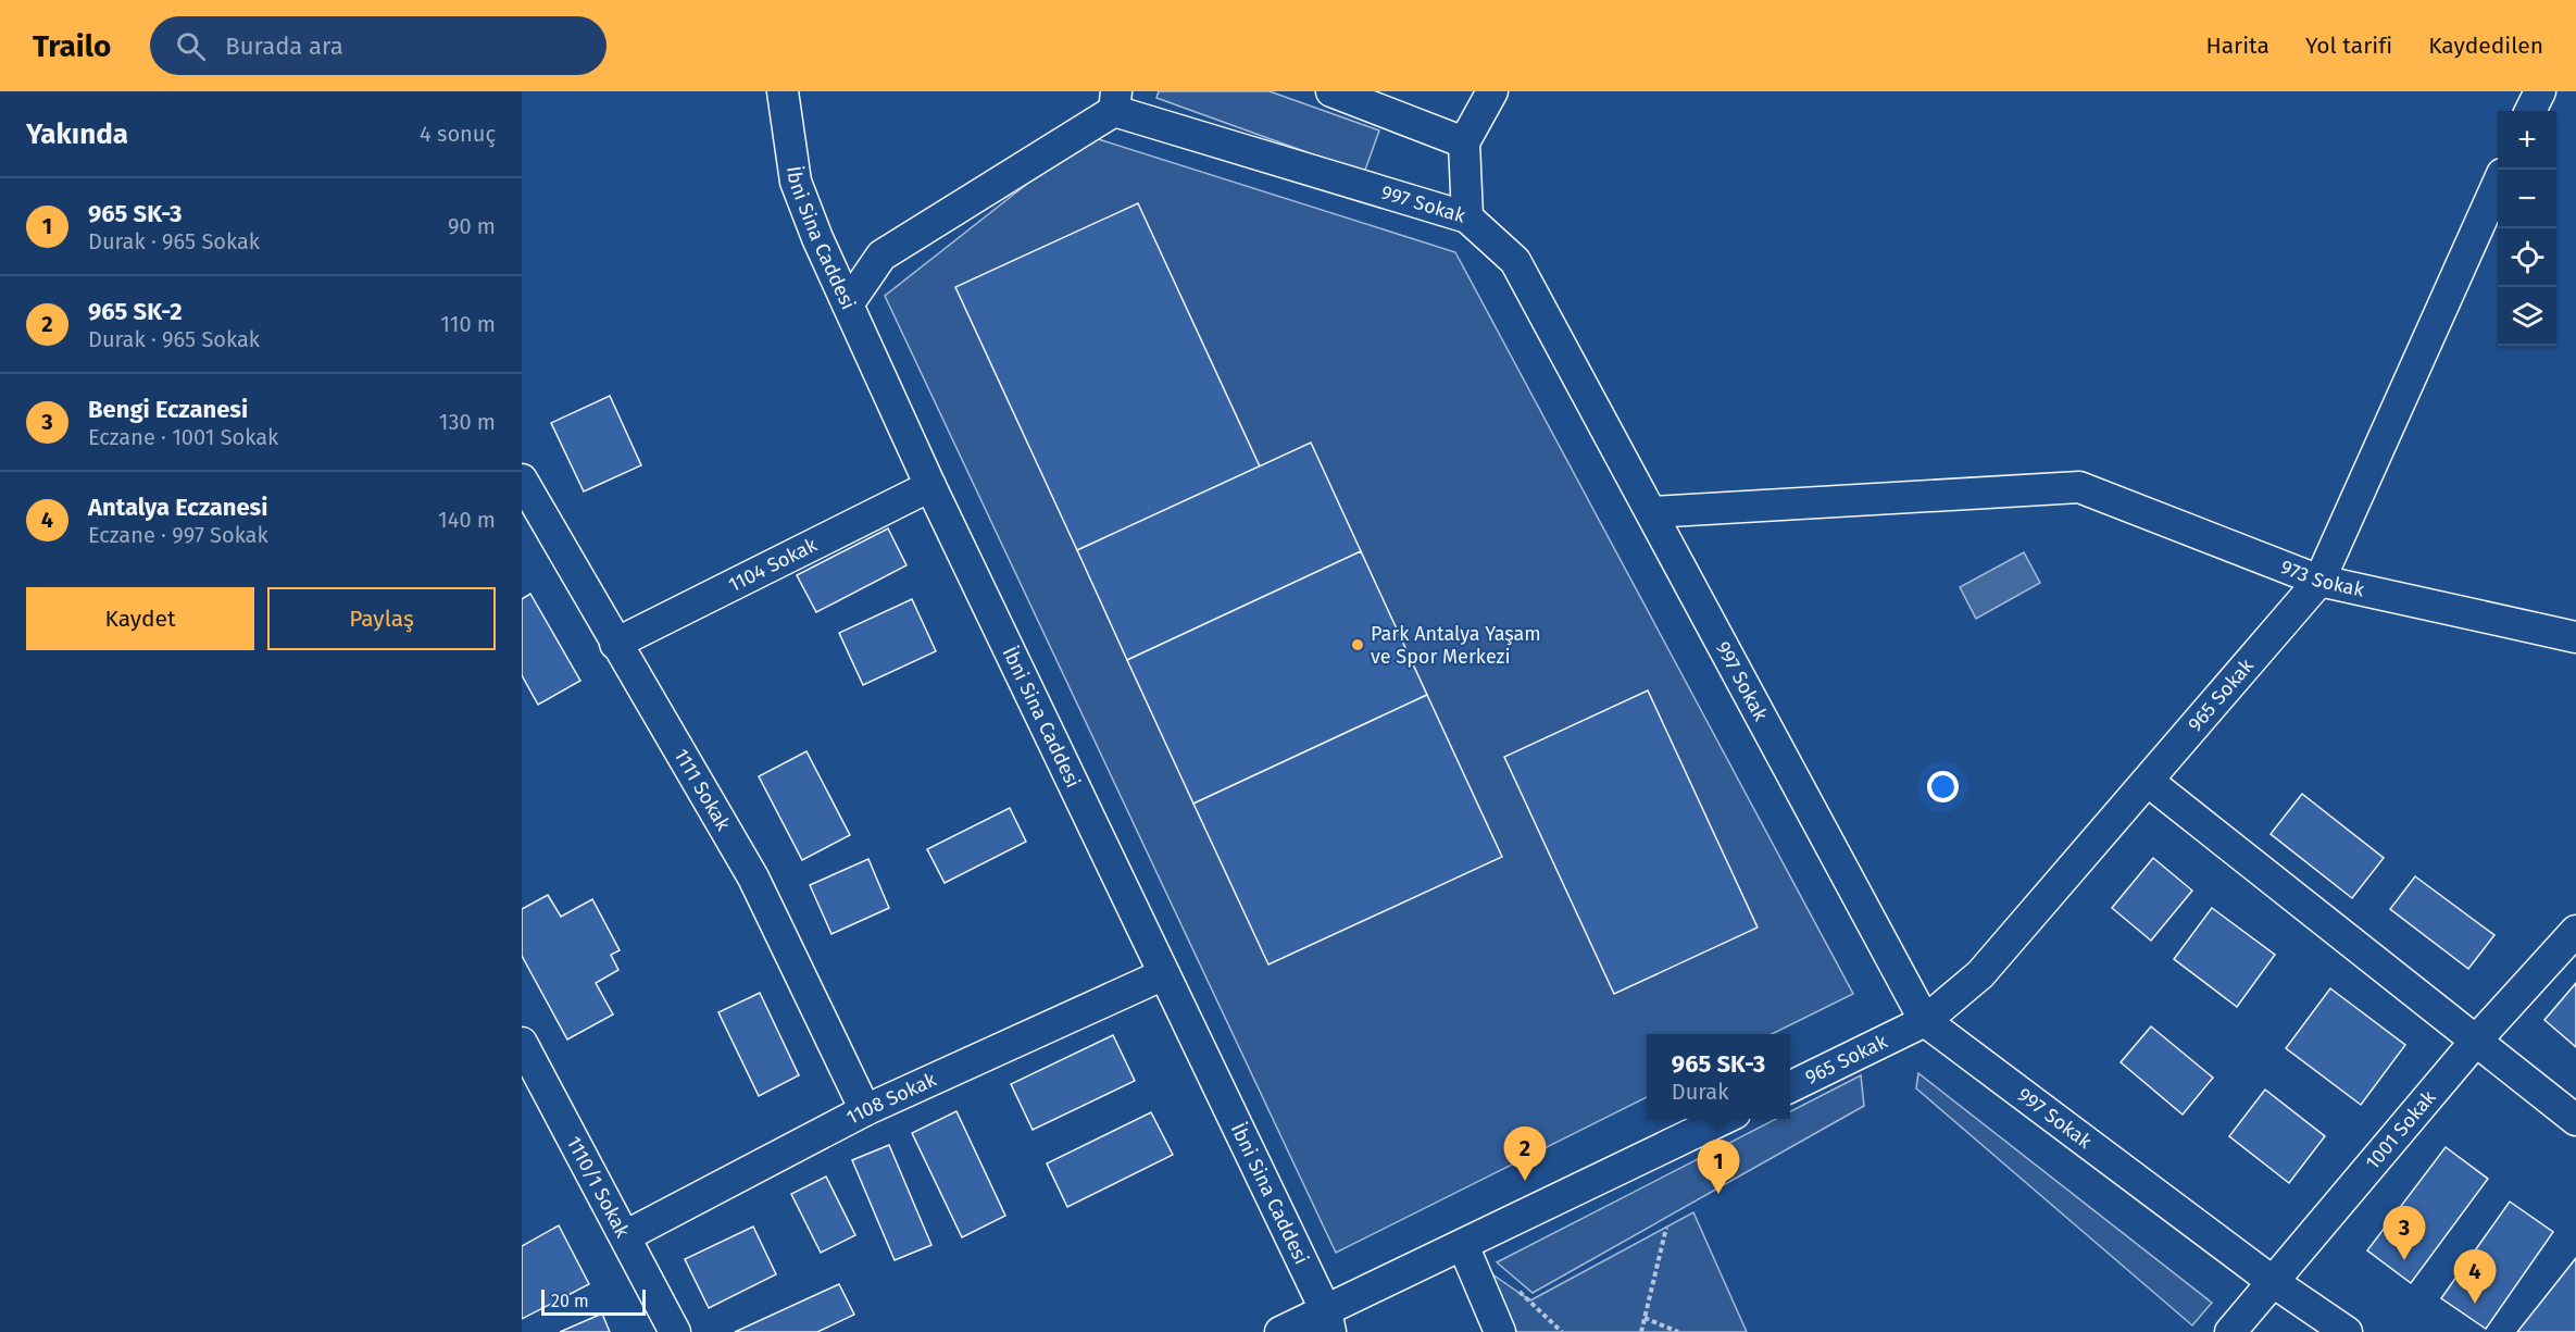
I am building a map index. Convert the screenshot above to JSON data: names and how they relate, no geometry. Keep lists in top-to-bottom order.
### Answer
{
  "streets": {
    "street": [
      "997 Sokak",
      "İbni Sina Caddesi",
      "1104 Sokak",
      "973 Sokak",
      "965 Sokak",
      "1111 Sokak",
      "1108 Sokak",
      "1001 Sokak",
      "1110/1 Sokak"
    ]
  },
  "crossings": [
    ["997 Sokak", "973 Sokak"],
    ["997 Sokak", "965 Sokak"],
    ["997 Sokak", "1001 Sokak"],
    ["İbni Sina Caddesi", "1104 Sokak"],
    ["İbni Sina Caddesi", "1108 Sokak"],
    ["1104 Sokak", "1111 Sokak"],
    ["973 Sokak", "965 Sokak"],
    ["1111 Sokak", "1108 Sokak"],
    ["1108 Sokak", "1110/1 Sokak"]
  ],
  "places": ["Park Antalya Yaşam ve Spor Merkezi"],
  "scale_bar": "20 m",
  "page": {
    "header": "Trailo",
    "search": "Burada ara",
    "nav": ["Harita", "Yol tarifi", "Kaydedilen"],
    "heading": ["Yakında", "4 sonuç"],
    "map_buttons": ["+", "−"],
    "list": [
      {
        "mark": "1",
        "name": "965 SK-3",
        "note": "Durak · 965 Sokak",
        "value": "90 m"
      },
      {
        "mark": "2",
        "name": "965 SK-2",
        "note": "Durak · 965 Sokak",
        "value": "110 m"
      },
      {
        "mark": "3",
        "name": "Bengi Eczanesi",
        "note": "Eczane · 1001 Sokak",
        "value": "130 m"
      },
      {
        "mark": "4",
        "name": "Antalya Eczanesi",
        "note": "Eczane · 997 Sokak",
        "value": "140 m"
      }
    ],
    "buttons": ["Kaydet", "Paylaş"],
    "popup": ["965 SK-3", "Durak"],
    "pins": [
      "2",
      "1",
      "3",
      "4"
    ],
    "scale": "20 m"
  }
}
